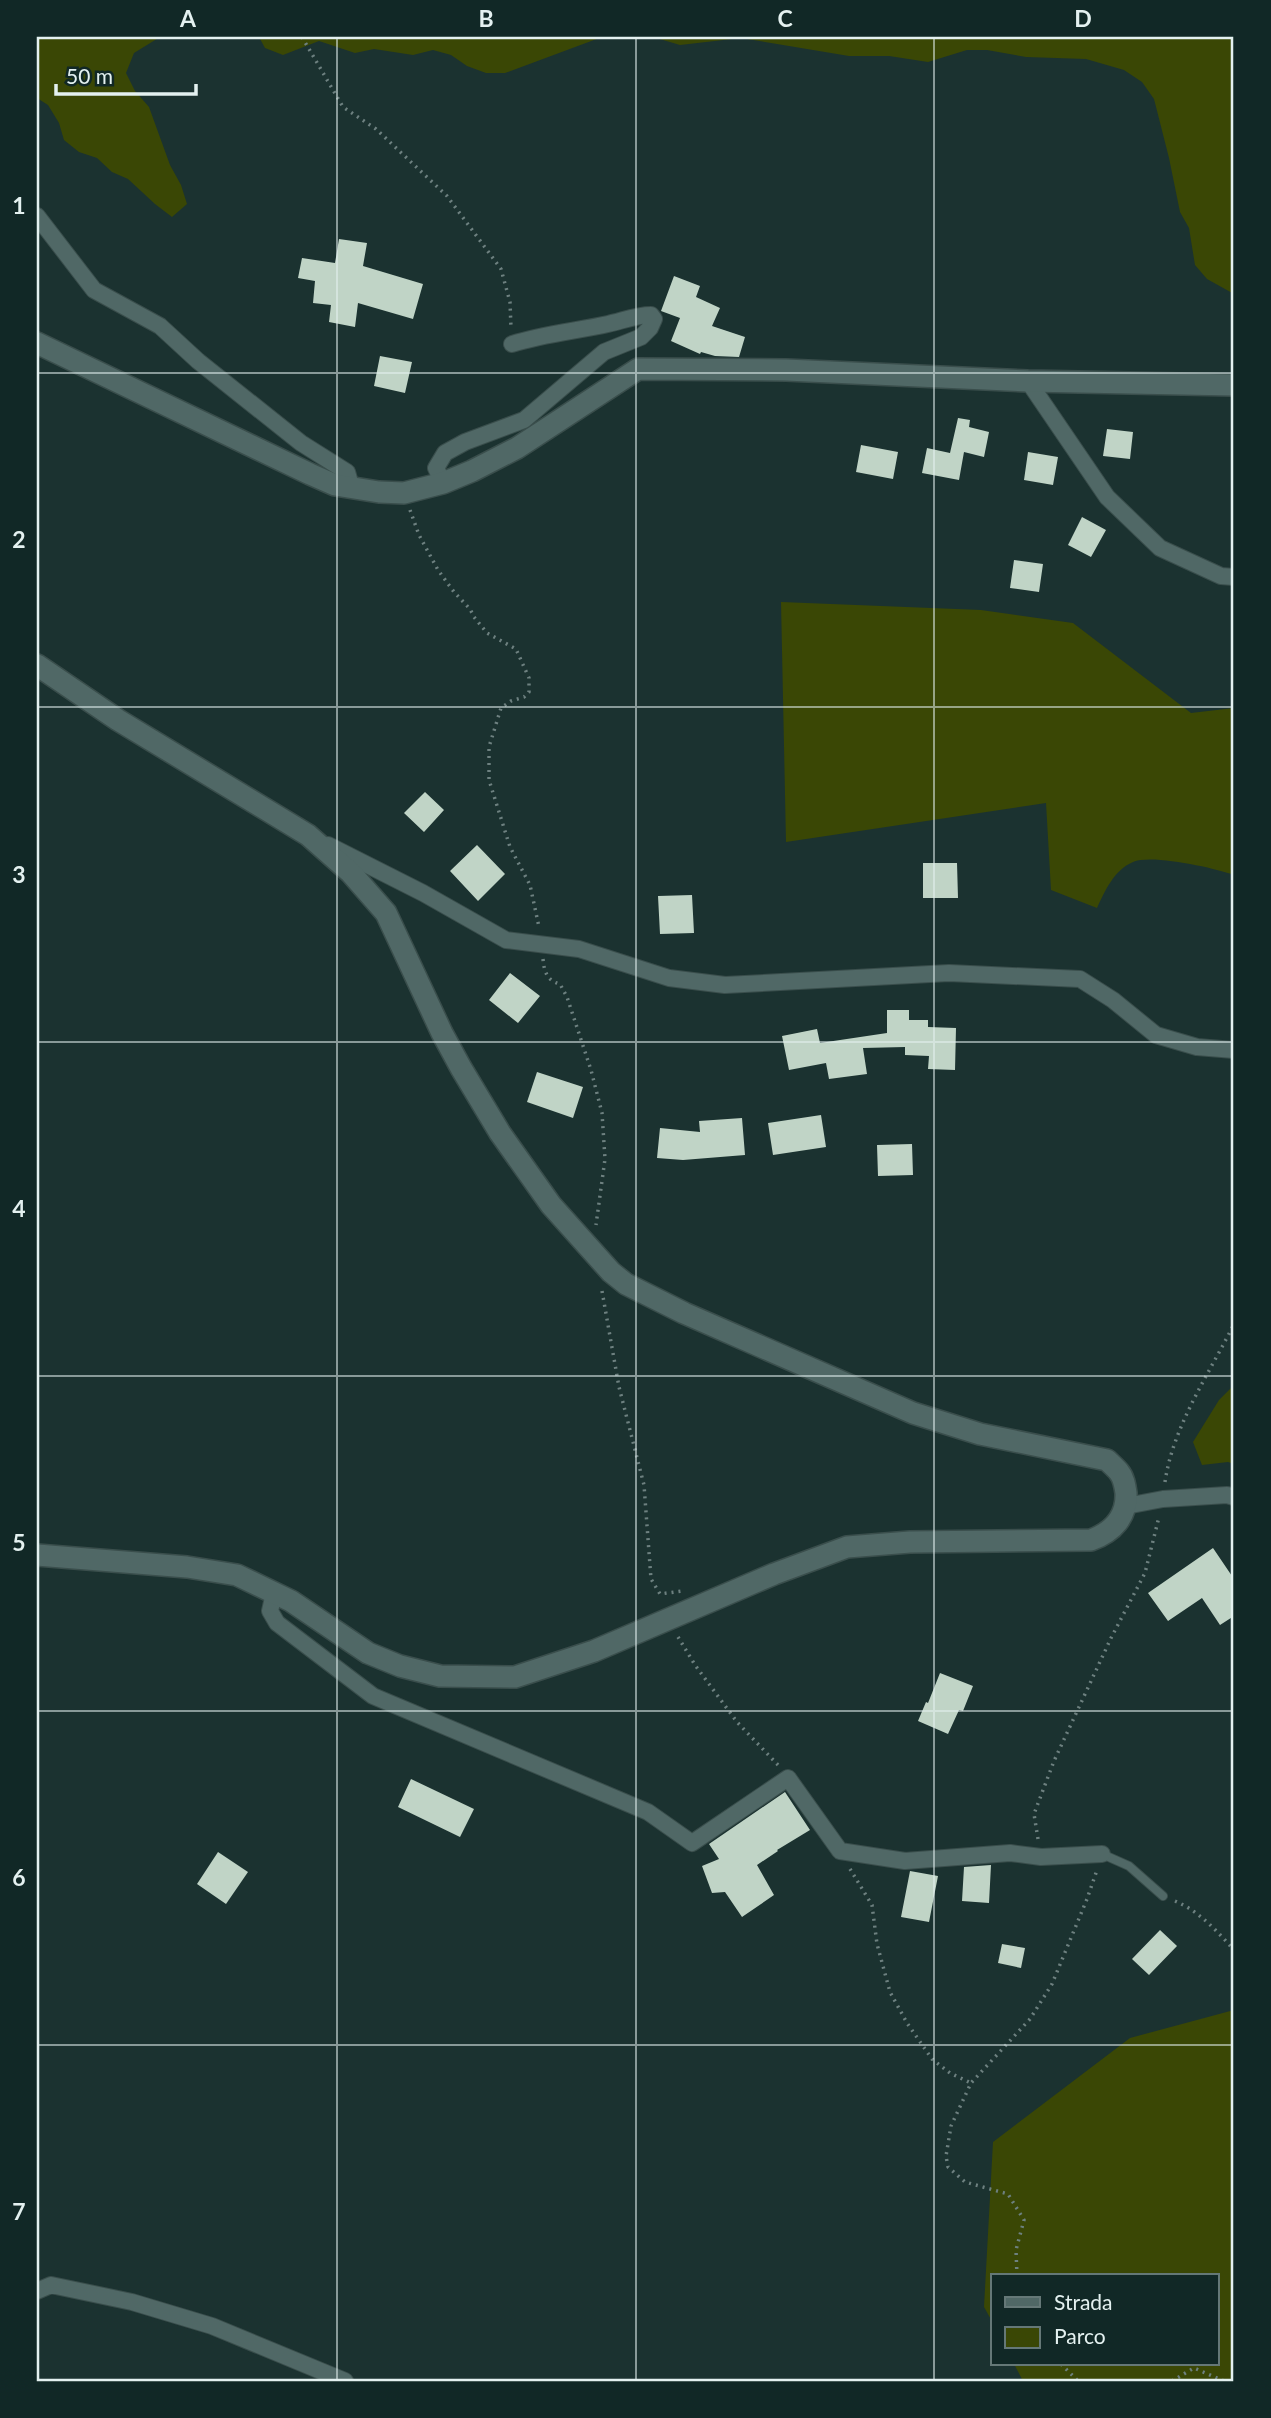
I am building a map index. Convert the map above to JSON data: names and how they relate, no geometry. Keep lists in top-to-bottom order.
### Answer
{
  "legend": ["Strada", "Parco"],
  "scale_bar": "50 m",
  "grid": {
    "columns": [
      "A",
      "B",
      "C",
      "D"
    ],
    "rows": [
      "1",
      "2",
      "3",
      "4",
      "5",
      "6",
      "7"
    ]
  }
}
